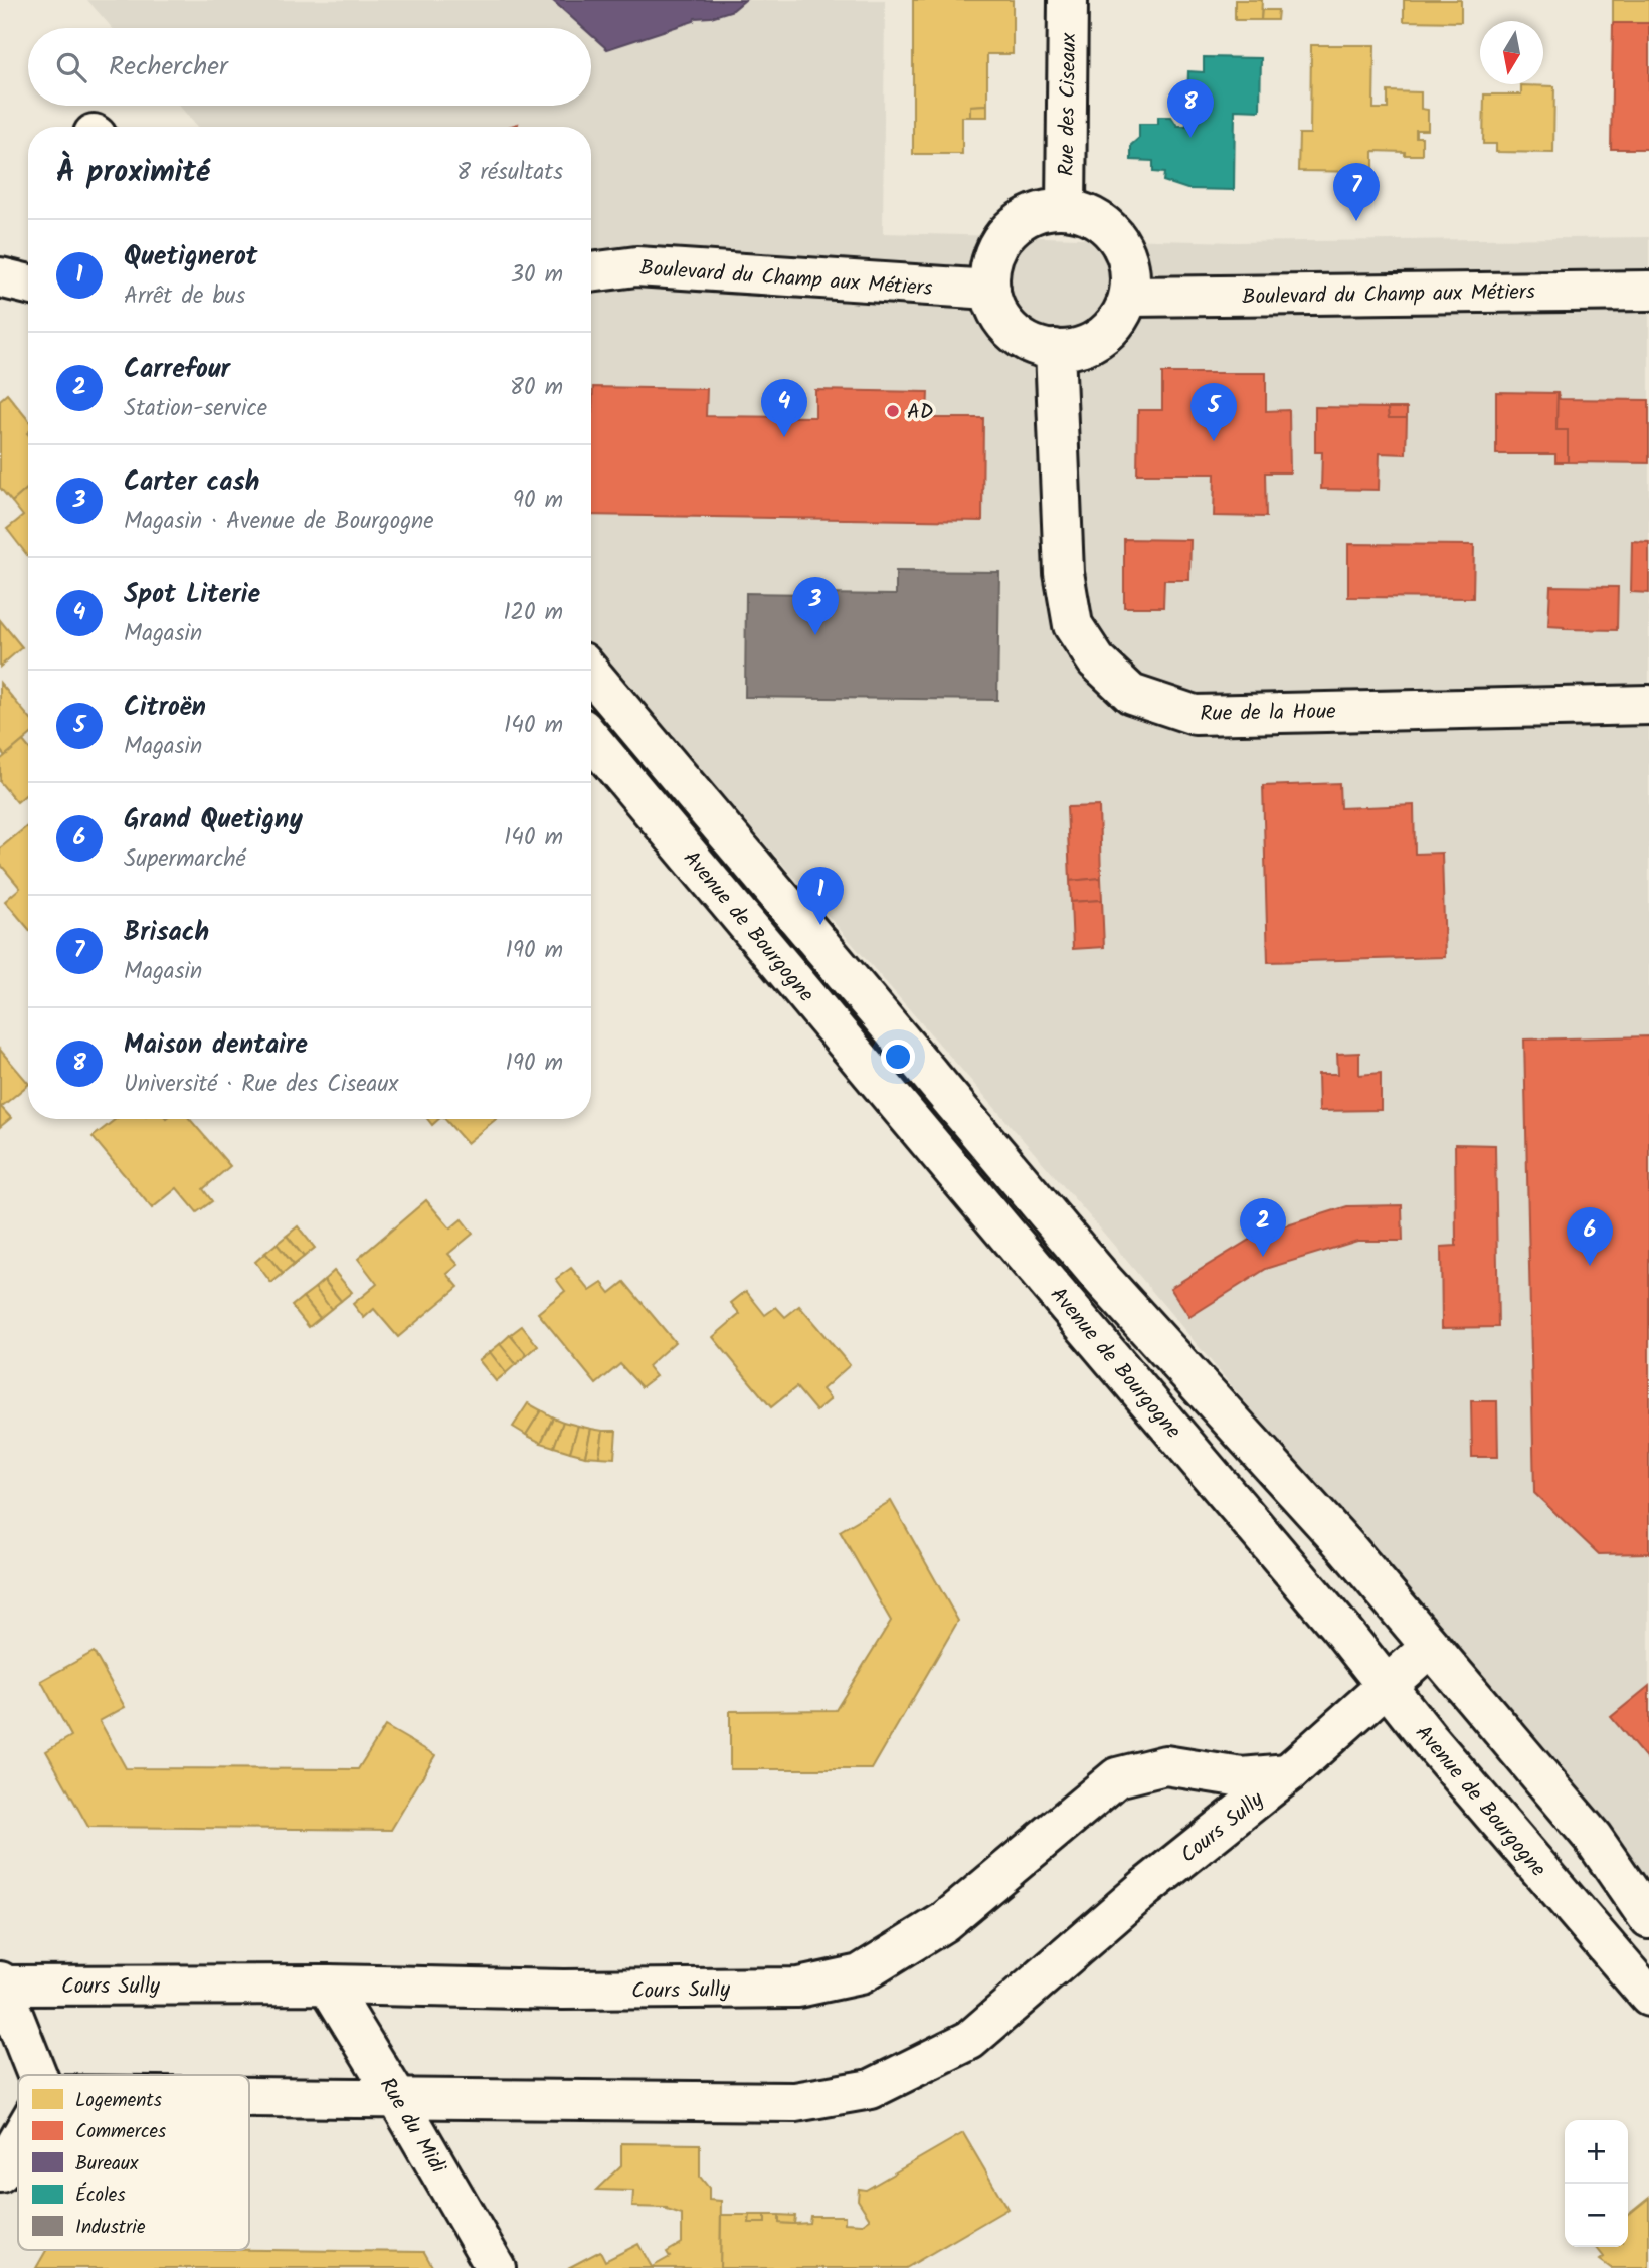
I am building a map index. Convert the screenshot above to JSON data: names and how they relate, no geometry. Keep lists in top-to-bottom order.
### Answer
{
  "streets": {
    "street": [
      "Rue des Ciseaux",
      "Boulevard du Champ aux Métiers",
      "Rue de la Houe",
      "Avenue de Bourgogne",
      "Cours Sully",
      "Rue du Midi"
    ]
  },
  "crossings": [
    ["Rue des Ciseaux", "Boulevard du Champ aux Métiers"],
    ["Rue des Ciseaux", "Rue de la Houe"],
    ["Boulevard du Champ aux Métiers", "Rue de la Houe"],
    ["Avenue de Bourgogne", "Cours Sully"],
    ["Cours Sully", "Rue du Midi"]
  ],
  "places": ["AD"],
  "legend": [
    "Logements",
    "Commerces",
    "Bureaux",
    "Écoles",
    "Industrie"
  ],
  "north": "bottom",
  "page": {
    "search": "Rechercher",
    "pins": [
      "8",
      "7",
      "4",
      "5",
      "3",
      "1",
      "2",
      "6"
    ],
    "heading": ["À proximité", "8 résultats"],
    "list": [
      {
        "mark": "1",
        "name": "Quetignerot",
        "note": "Arrêt de bus",
        "value": "30 m"
      },
      {
        "mark": "2",
        "name": "Carrefour",
        "note": "Station-service",
        "value": "80 m"
      },
      {
        "mark": "3",
        "name": "Carter cash",
        "note": "Magasin · Avenue de Bourgogne",
        "value": "90 m"
      },
      {
        "mark": "4",
        "name": "Spot Literie",
        "note": "Magasin",
        "value": "120 m"
      },
      {
        "mark": "5",
        "name": "Citroën",
        "note": "Magasin",
        "value": "140 m"
      },
      {
        "mark": "6",
        "name": "Grand Quetigny",
        "note": "Supermarché",
        "value": "140 m"
      },
      {
        "mark": "7",
        "name": "Brisach",
        "note": "Magasin",
        "value": "190 m"
      },
      {
        "mark": "8",
        "name": "Maison dentaire",
        "note": "Université · Rue des Ciseaux",
        "value": "190 m"
      }
    ],
    "map_buttons": ["+", "−"]
  }
}
